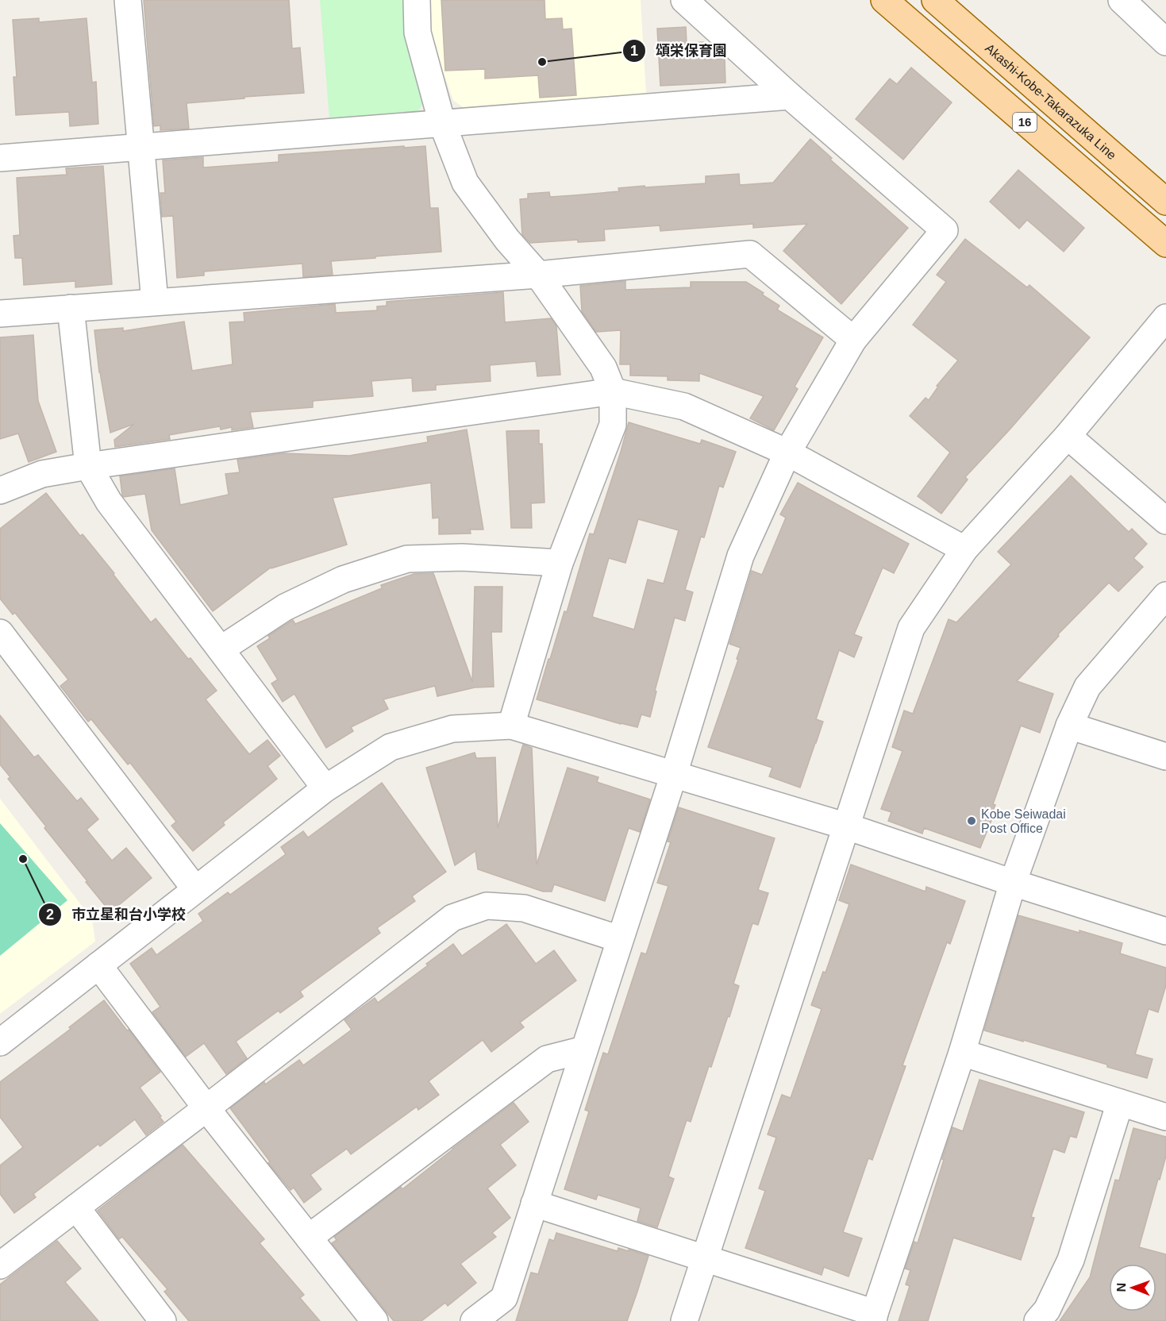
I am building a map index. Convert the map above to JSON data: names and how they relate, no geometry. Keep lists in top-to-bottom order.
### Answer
{
  "streets": {
    "main road": ["Akashi-Kobe-Takarazuka Line", "16"]
  },
  "places": ["頌栄保育園", "Kobe Seiwadai Post Office", "市立星和台小学校"],
  "north": "left"
}
